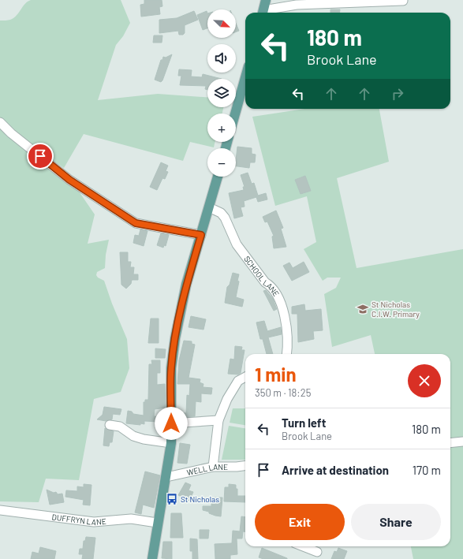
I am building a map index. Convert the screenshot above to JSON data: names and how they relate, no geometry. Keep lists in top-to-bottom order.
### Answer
{
  "streets": {
    "street": ["SCHOOL LANE", "WELL LANE", "DUFFRYN LANE"]
  },
  "places": {
    "school or university": ["St Nicholas C.I.W. Primary"],
    "bus stop": ["St Nicholas"]
  },
  "north": "bottom right",
  "page": {
    "map_buttons": ["+", "−"],
    "turn": ["180 m", "Brook Lane"],
    "heading": ["1 min", "350 m · 18:25"],
    "list": [
      {
        "name": "Turn left",
        "note": "Brook Lane",
        "value": "180 m"
      },
      {
        "name": "Arrive at destination",
        "value": "170 m"
      }
    ],
    "buttons": ["Exit", "Share"]
  }
}
